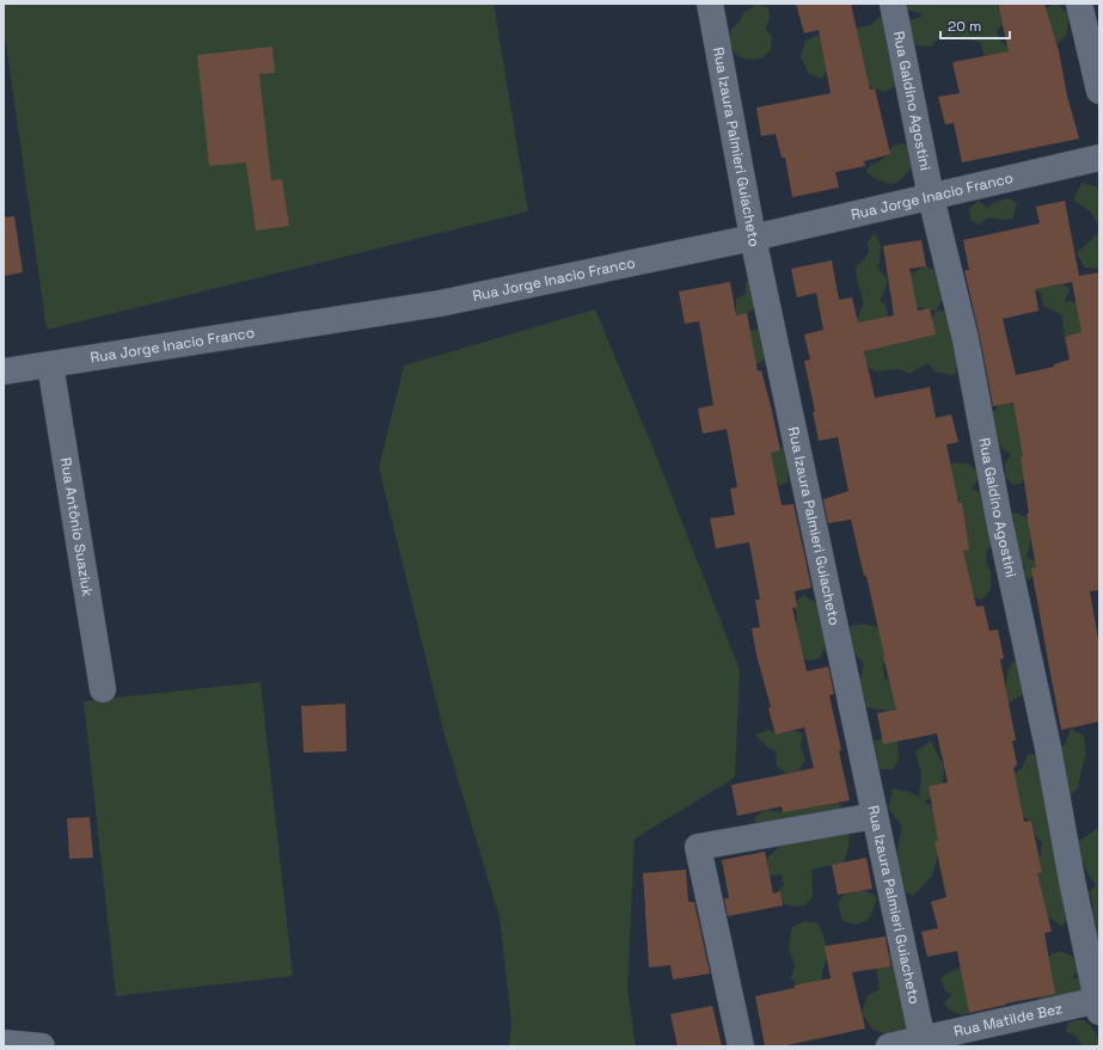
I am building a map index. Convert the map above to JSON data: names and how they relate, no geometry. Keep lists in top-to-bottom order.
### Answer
{
  "streets": {
    "street": [
      "Rua Galdino Agostini",
      "Rua Izaura Palmieri Guiacheto",
      "Rua Jorge Inacio Franco",
      "Rua Antônio Suaziuk",
      "Rua Matilde Bez"
    ]
  },
  "crossings": [
    ["Rua Galdino Agostini", "Rua Jorge Inacio Franco"],
    ["Rua Galdino Agostini", "Rua Matilde Bez"],
    ["Rua Izaura Palmieri Guiacheto", "Rua Jorge Inacio Franco"],
    ["Rua Izaura Palmieri Guiacheto", "Rua Matilde Bez"],
    ["Rua Jorge Inacio Franco", "Rua Antônio Suaziuk"]
  ],
  "scale_bar": "20 m"
}
